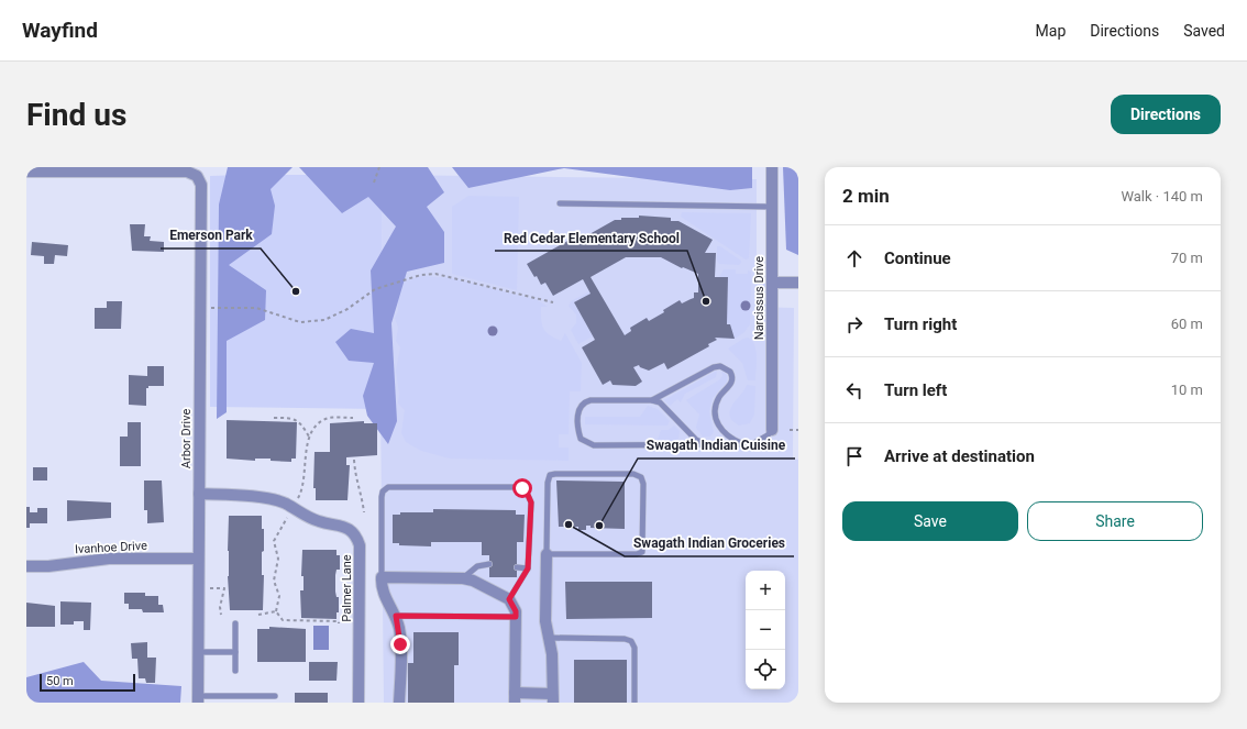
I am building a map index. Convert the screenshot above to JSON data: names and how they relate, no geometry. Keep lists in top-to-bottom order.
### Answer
{
  "streets": {
    "street": [
      "Narcissus Drive",
      "Arbor Drive",
      "Ivanhoe Drive",
      "Palmer Lane"
    ]
  },
  "crossings": [
    ["Arbor Drive", "Ivanhoe Drive"],
    ["Arbor Drive", "Palmer Lane"]
  ],
  "places": [
    "Emerson Park",
    "Red Cedar Elementary School",
    "Swagath Indian Groceries",
    "Swagath Indian Cuisine"
  ],
  "scale_bar": "50 m",
  "page": {
    "header": "Wayfind",
    "nav": ["Map", "Directions", "Saved"],
    "buttons": [
      "Directions",
      ["Save", "Share"]
    ],
    "title": "Find us",
    "heading": ["2 min", "Walk · 140 m"],
    "list": [
      ["Continue", "70 m"],
      ["Turn right", "60 m"],
      ["Turn left", "10 m"],
      "Arrive at destination"
    ],
    "map_buttons": ["+", "−"],
    "scale": "50 m"
  }
}
